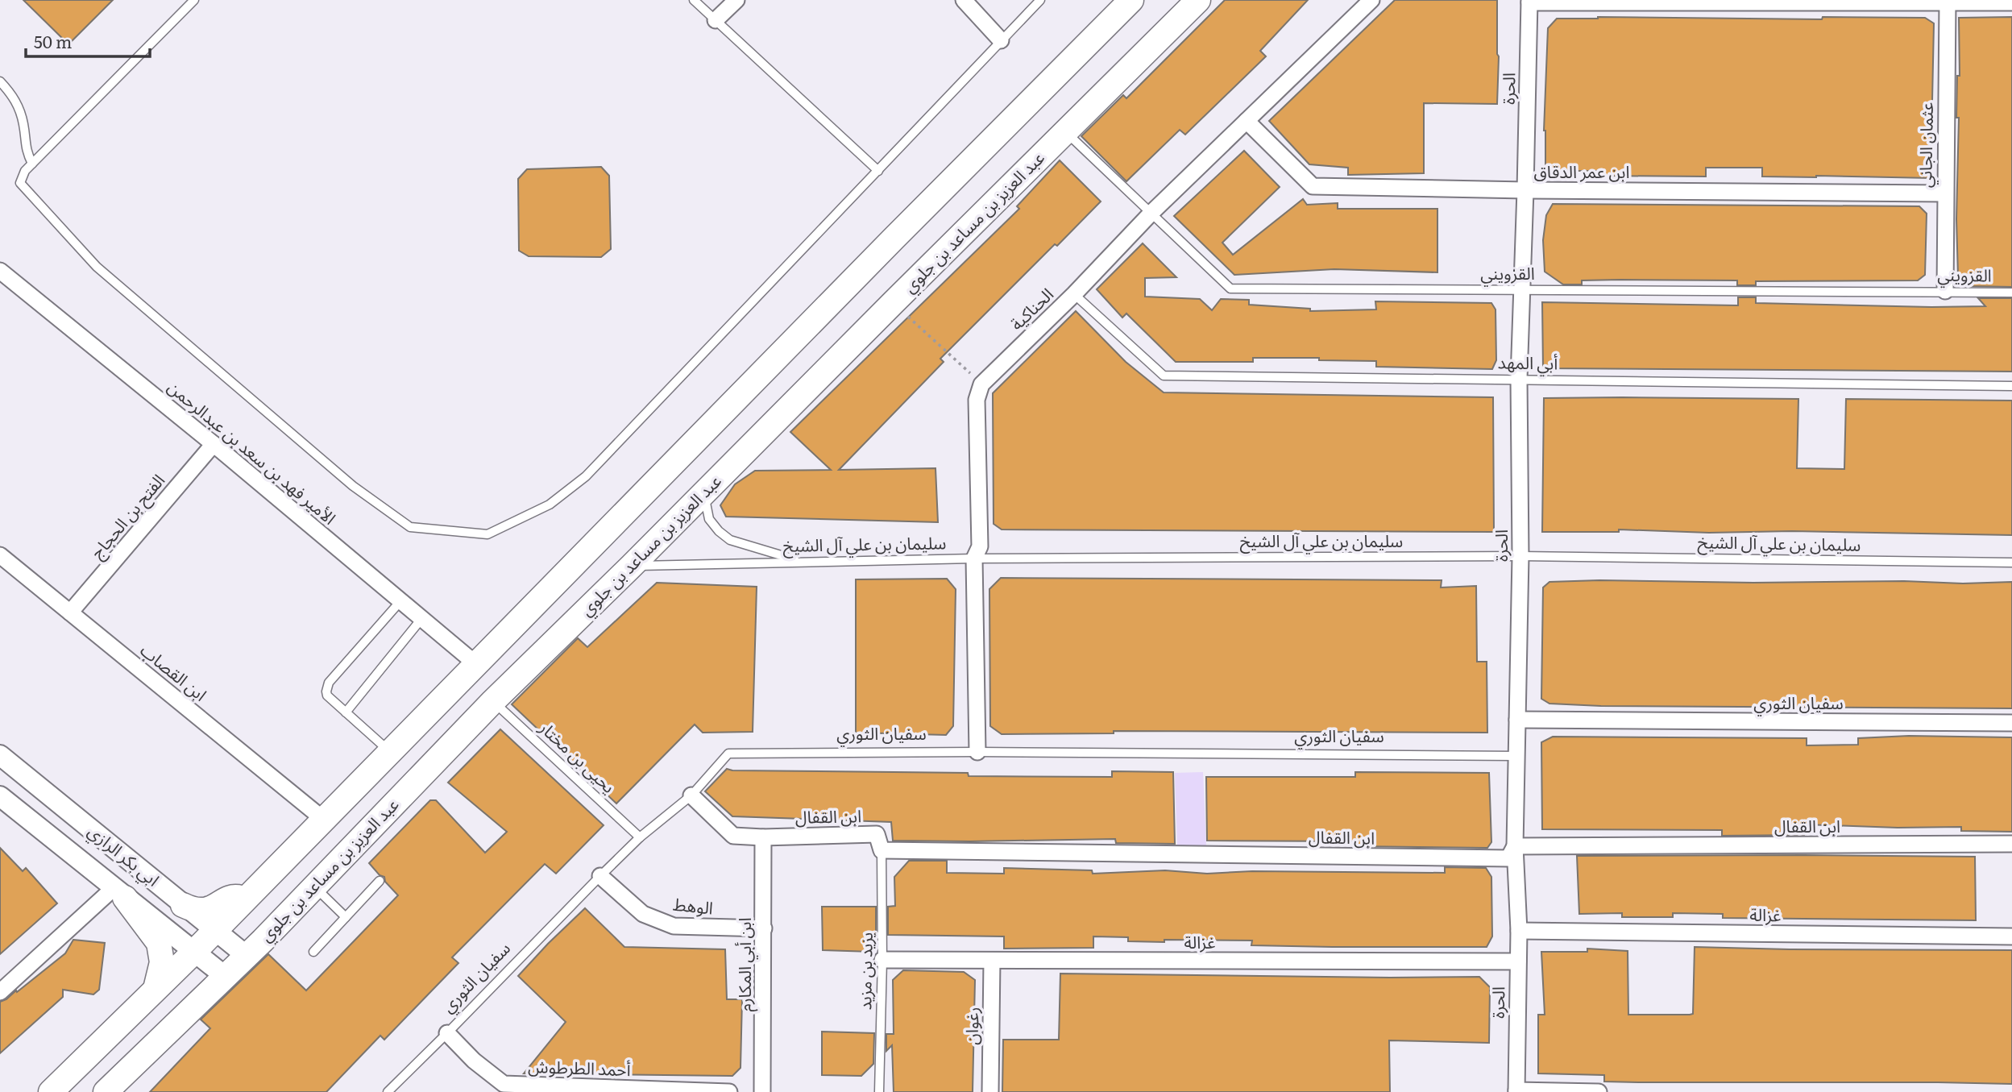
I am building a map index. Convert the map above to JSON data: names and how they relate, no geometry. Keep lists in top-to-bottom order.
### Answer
{
  "streets": {
    "main road": ["عبد العزيز بن مساعد بن جلوي"],
    "street": [
      "الحرة",
      "عثمان الجاني",
      "ابن عمر الدقاق",
      "الحناكية",
      "الأمير فهد بن سعد بن عبدالرحمن",
      "الفتح بن الحجاج",
      "ابن القصاب",
      "سفيان الثوري",
      "ابن القفال",
      "ابي بكر الرازي",
      "الوهط",
      "غزالة",
      "ابن أبي المكارم",
      "رغوان",
      "أحمد الطرطوش"
    ],
    "lane": [
      "القزويني",
      "أبي المهد",
      "سليمان بن علي آل الشيخ",
      "يحيى بن مختار",
      "يزيد بن مزيد"
    ]
  },
  "crossings": [
    ["الحرة", "ابن عمر الدقاق"],
    ["الحرة", "القزويني"],
    ["الحرة", "أبي المهد"],
    ["الحرة", "سليمان بن علي آل الشيخ"],
    ["الحرة", "سفيان الثوري"],
    ["الحرة", "ابن القفال"],
    ["الحرة", "غزالة"],
    ["عثمان الجاني", "ابن عمر الدقاق"],
    ["عثمان الجاني", "القزويني"],
    ["ابن عمر الدقاق", "الحناكية"],
    ["عبد العزيز بن مساعد بن جلوي", "القزويني"],
    ["عبد العزيز بن مساعد بن جلوي", "سليمان بن علي آل الشيخ"],
    ["عبد العزيز بن مساعد بن جلوي", "يحيى بن مختار"],
    ["عبد العزيز بن مساعد بن جلوي", "ابي بكر الرازي"],
    ["القزويني", "الحناكية"],
    ["الحناكية", "أبي المهد"],
    ["الأمير فهد بن سعد بن عبدالرحمن", "الفتح بن الحجاج"],
    ["الفتح بن الحجاج", "ابن القصاب"],
    ["سفيان الثوري", "يحيى بن مختار"],
    ["سفيان الثوري", "ابن القفال"],
    ["سفيان الثوري", "الوهط"],
    ["سفيان الثوري", "أحمد الطرطوش"],
    ["ابن القفال", "ابن أبي المكارم"],
    ["ابن القفال", "يزيد بن مزيد"],
    ["الوهط", "ابن أبي المكارم"],
    ["غزالة", "يزيد بن مزيد"],
    ["غزالة", "رغوان"]
  ],
  "scale_bar": "50 m"
}
